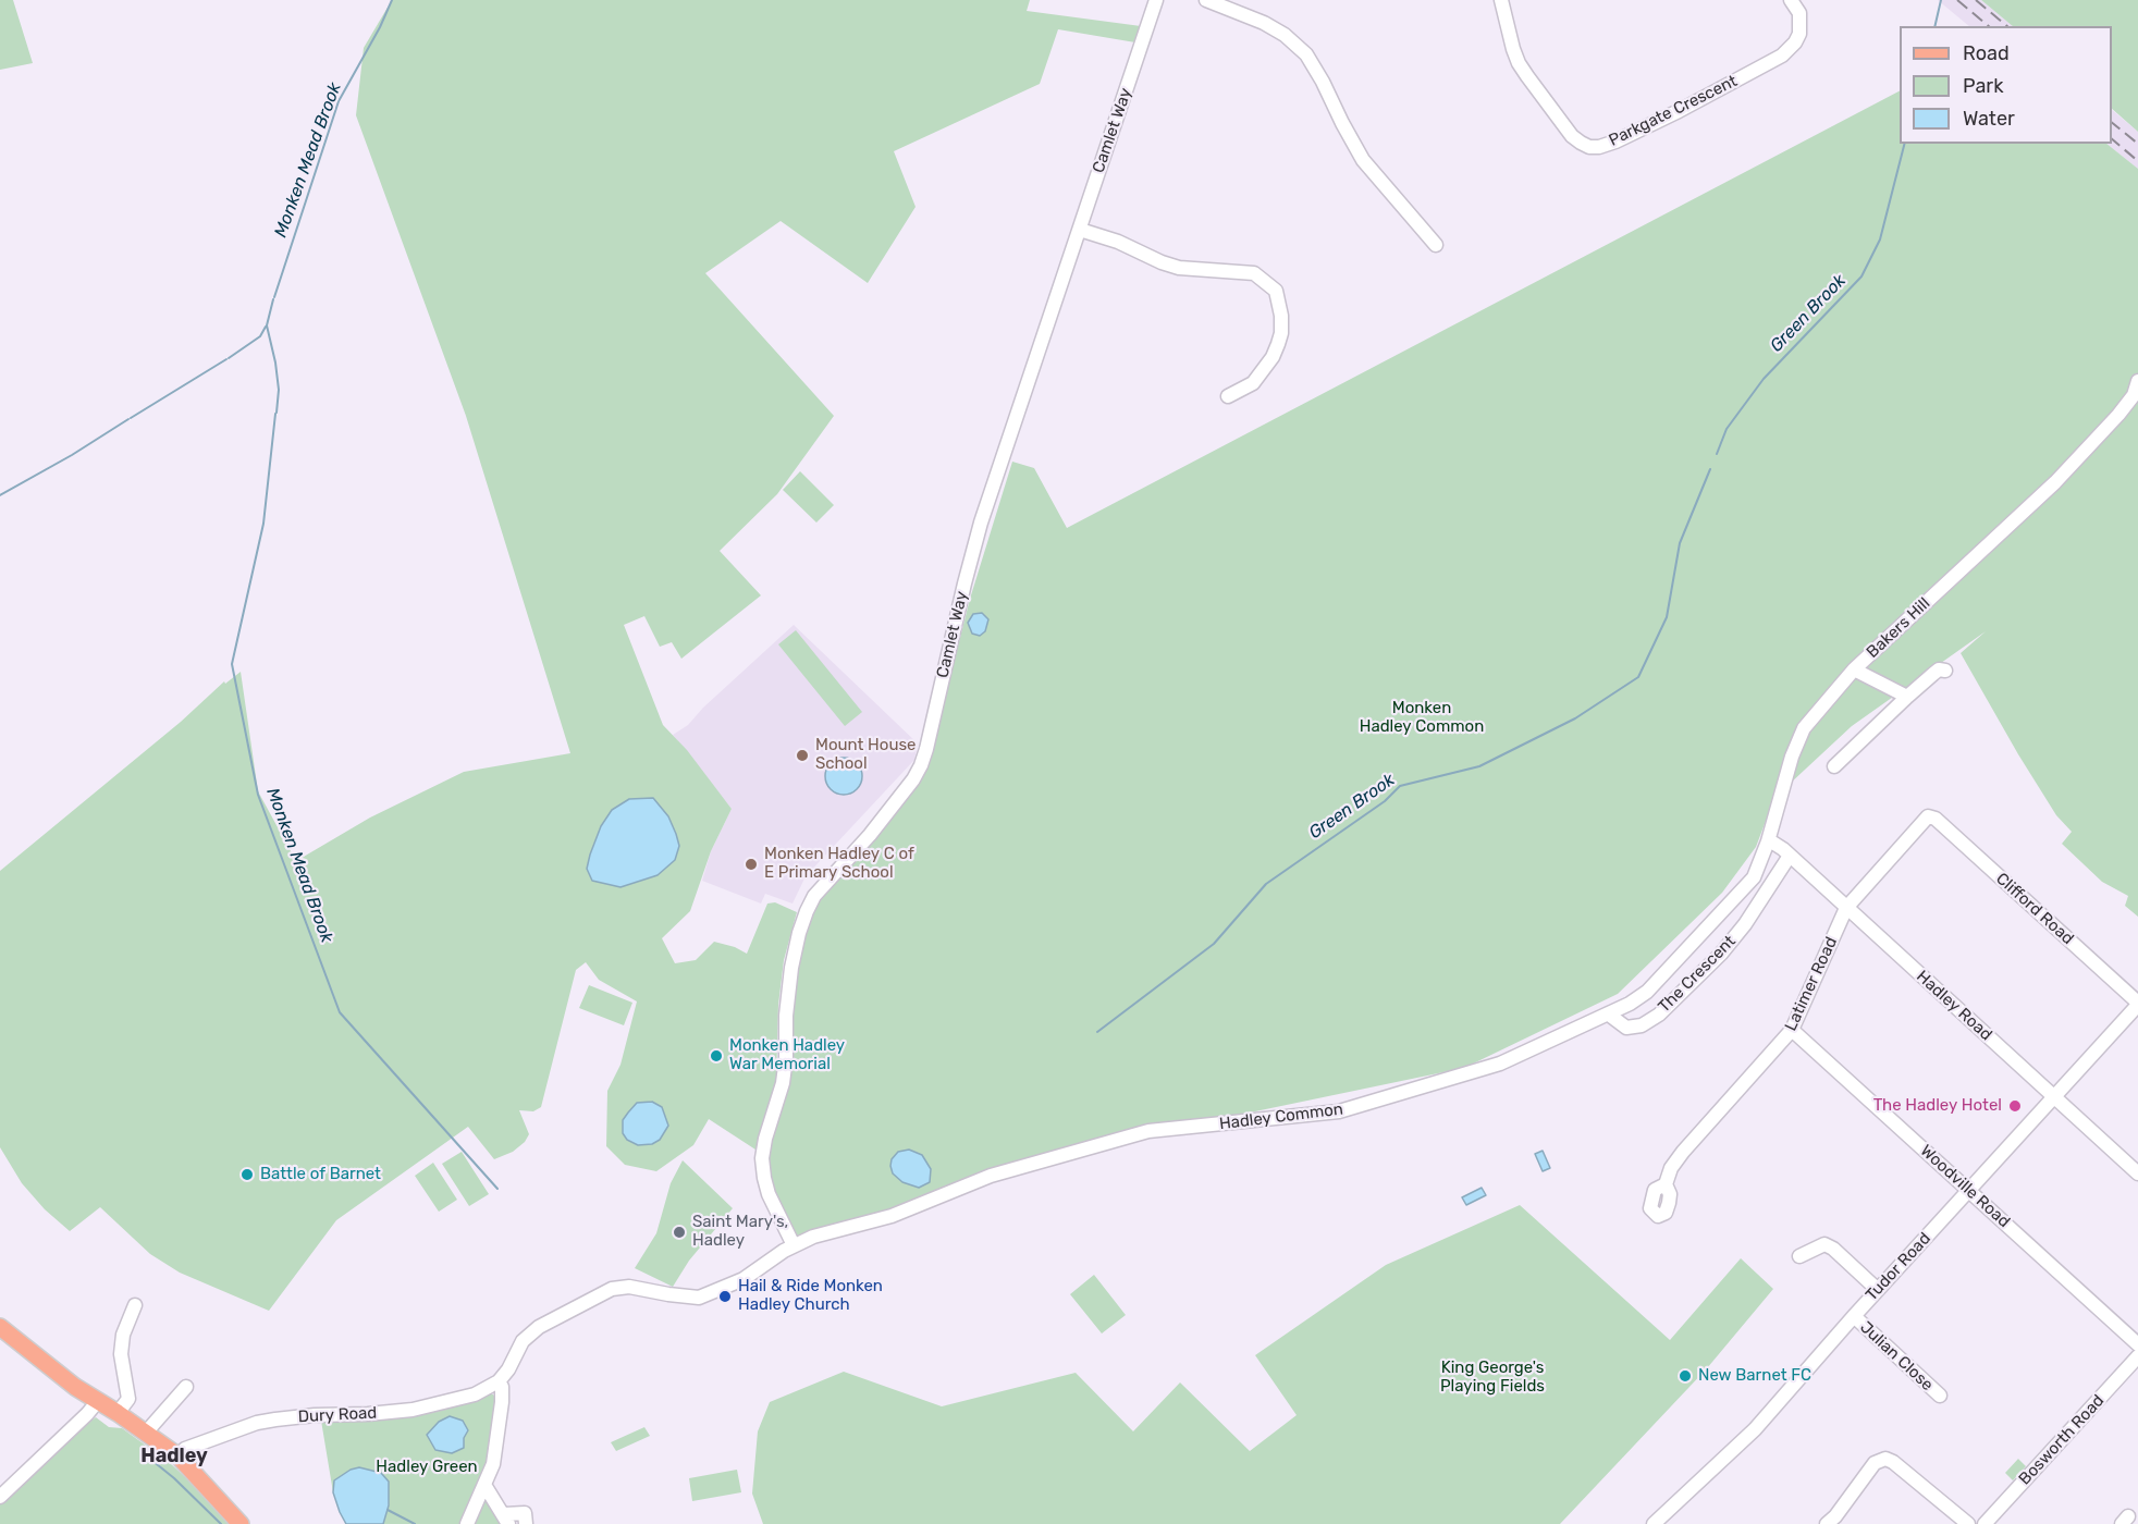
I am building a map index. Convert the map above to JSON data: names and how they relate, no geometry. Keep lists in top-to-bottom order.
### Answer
{
  "streets": {
    "street": [
      "Parkgate Crescent",
      "Camlet Way",
      "Bakers Hill",
      "Clifford Road",
      "The Crescent",
      "Latimer Road",
      "Hadley Road",
      "Hadley Common",
      "Woodville Road",
      "Tudor Road",
      "Julian Close",
      "Dury Road",
      "Bosworth Road"
    ]
  },
  "crossings": [
    ["Camlet Way", "Hadley Common"],
    ["Bakers Hill", "Hadley Road"],
    ["Bakers Hill", "Hadley Common"],
    ["Clifford Road", "Latimer Road"],
    ["Clifford Road", "Tudor Road"],
    ["The Crescent", "Hadley Road"],
    ["The Crescent", "Hadley Common"],
    ["Latimer Road", "Hadley Road"],
    ["Latimer Road", "Woodville Road"],
    ["Hadley Road", "Hadley Common"],
    ["Hadley Road", "Tudor Road"],
    ["Hadley Common", "Dury Road"],
    ["Woodville Road", "Tudor Road"],
    ["Tudor Road", "Julian Close"]
  ],
  "districts": ["Hadley"],
  "water": ["Monken Mead Brook", "Green Brook"],
  "parks": ["Monken Hadley Common", "King George's Playing Fields", "Hadley Green"],
  "places": [
    "Mount House School",
    "Monken Hadley C of E Primary School",
    "Monken Hadley War Memorial",
    "The Hadley Hotel",
    "Battle of Barnet",
    "Saint Mary's, Hadley",
    "Hail & Ride Monken Hadley Church",
    "New Barnet FC"
  ],
  "legend": ["Road", "Park", "Water"]
}
